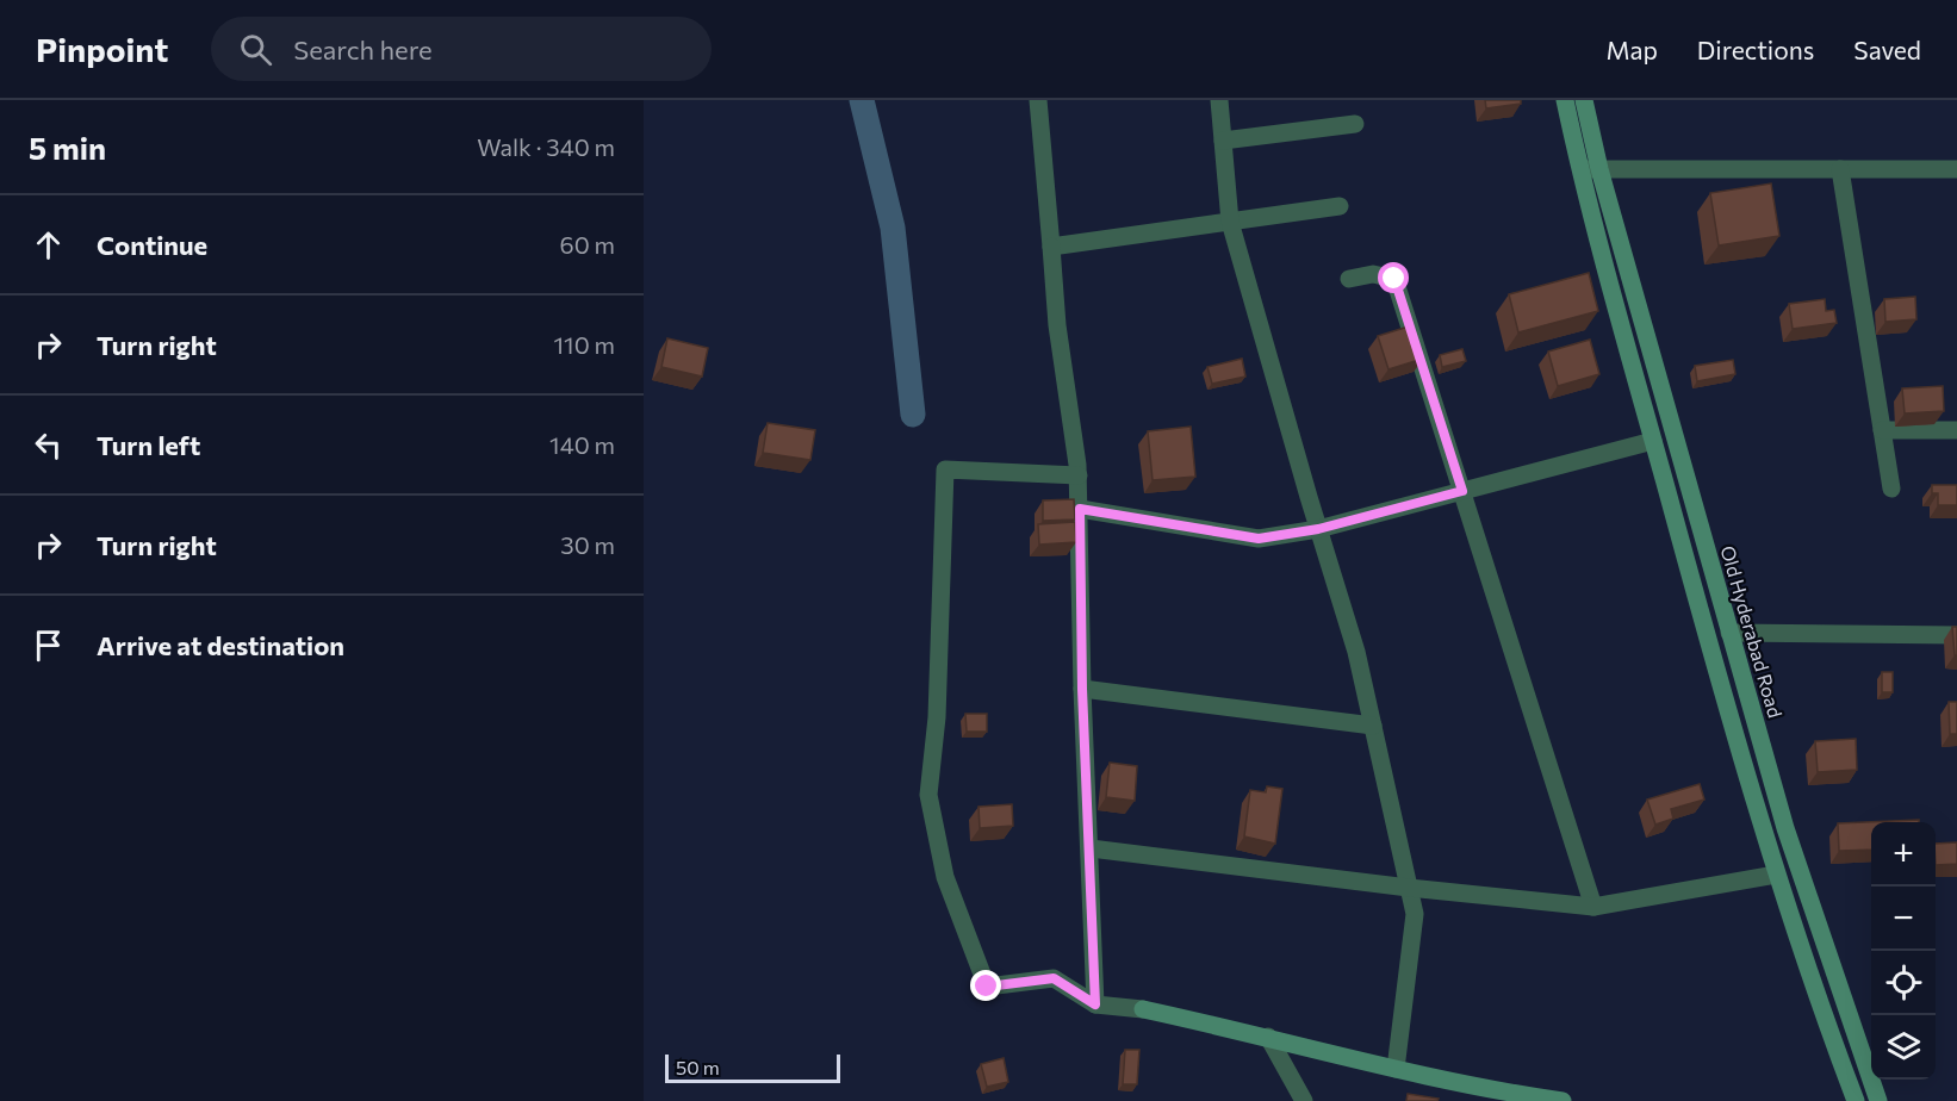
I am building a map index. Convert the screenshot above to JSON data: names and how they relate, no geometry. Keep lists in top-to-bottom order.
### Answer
{
  "streets": {
    "main road": ["Old Hyderabad Road"]
  },
  "scale_bar": "50 m",
  "page": {
    "header": "Pinpoint",
    "search": "Search here",
    "nav": ["Map", "Directions", "Saved"],
    "heading": ["5 min", "Walk · 340 m"],
    "list": [
      ["Continue", "60 m"],
      ["Turn right", "110 m"],
      ["Turn left", "140 m"],
      ["Turn right", "30 m"],
      "Arrive at destination"
    ],
    "map_buttons": ["+", "−"],
    "scale": "50 m"
  }
}
